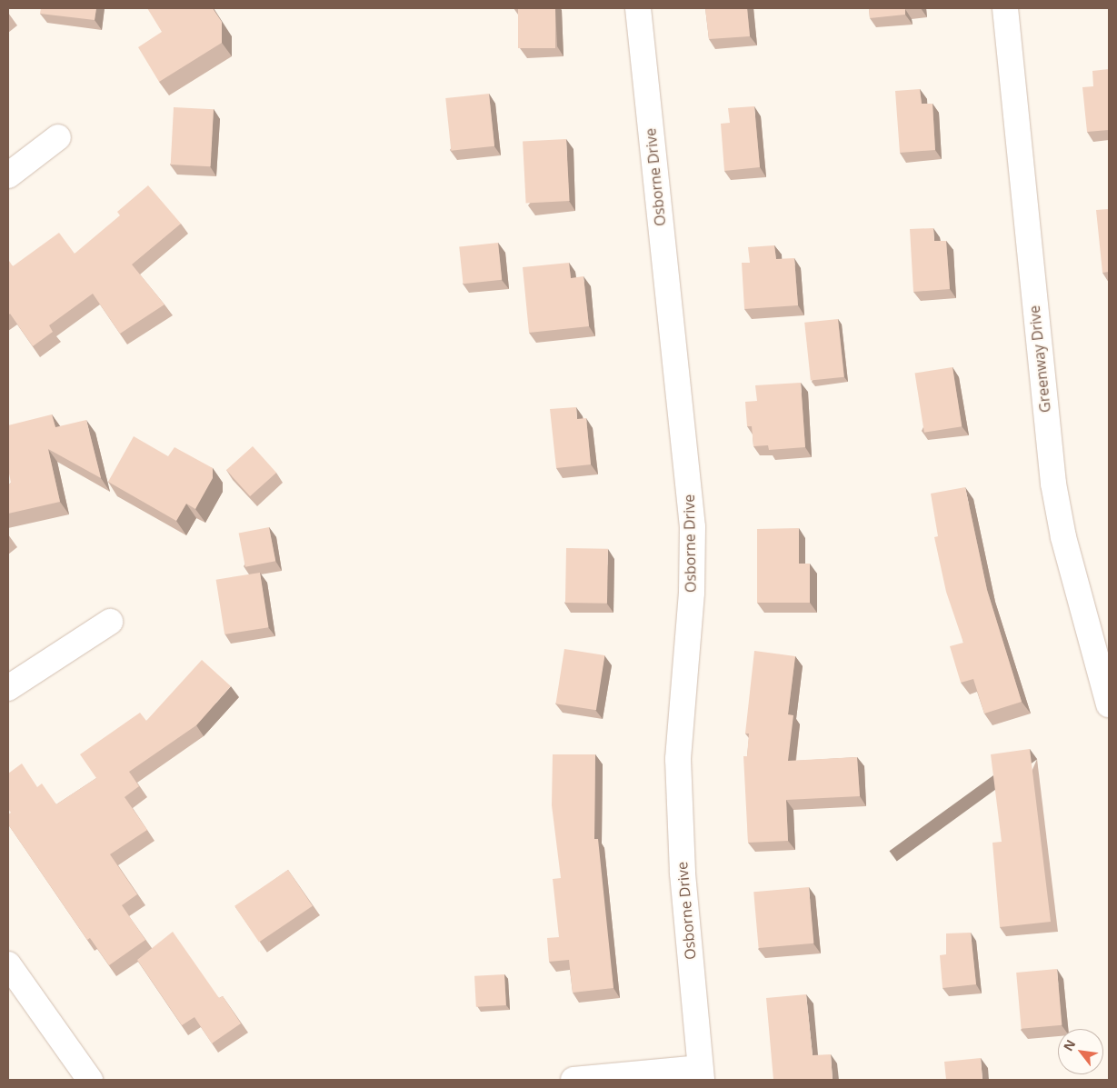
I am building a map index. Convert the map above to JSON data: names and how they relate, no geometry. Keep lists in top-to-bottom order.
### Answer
{
  "streets": {
    "street": ["Osborne Drive", "Greenway Drive"]
  },
  "north": "top left"
}
